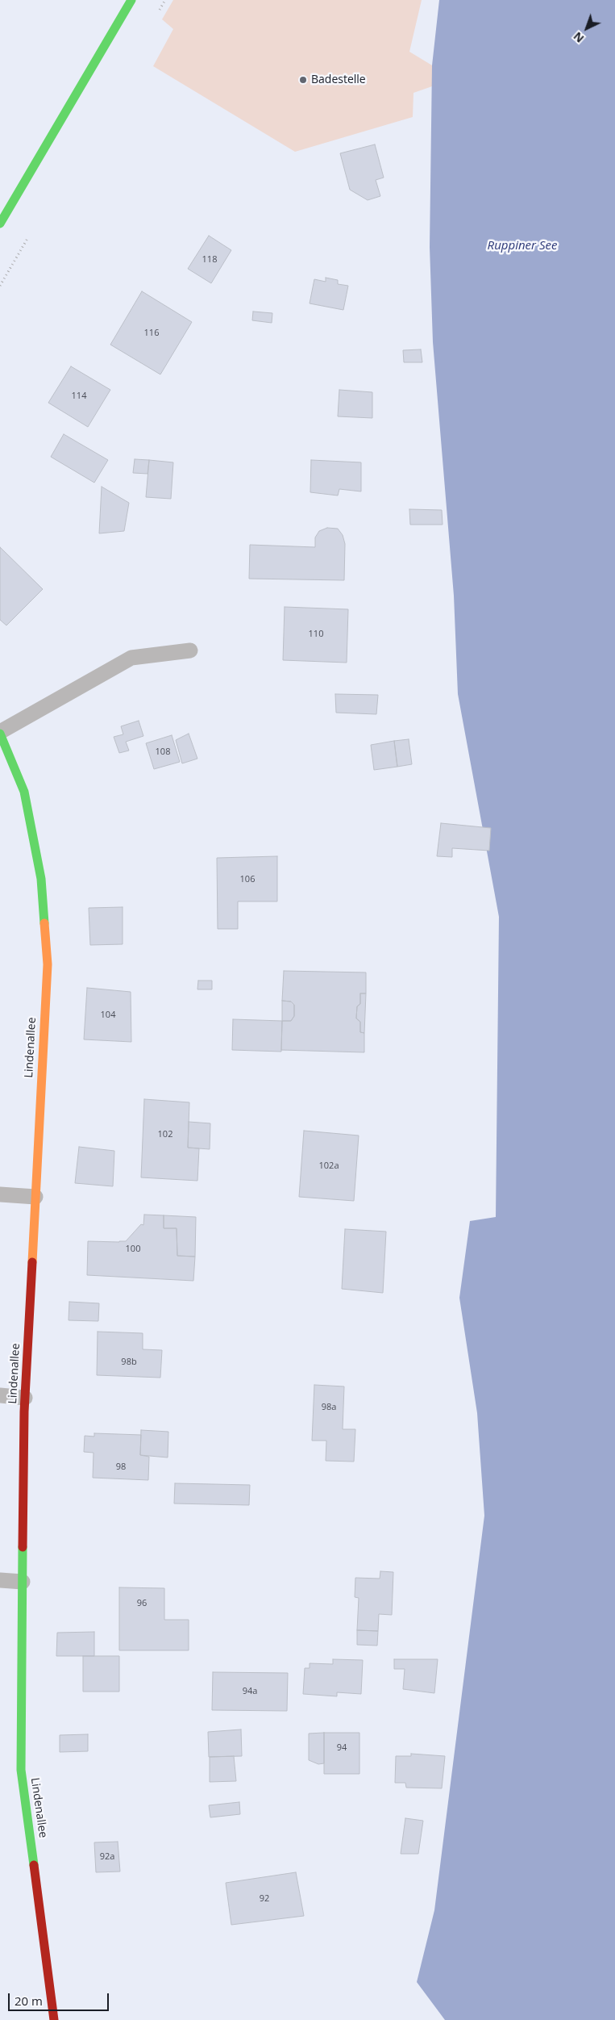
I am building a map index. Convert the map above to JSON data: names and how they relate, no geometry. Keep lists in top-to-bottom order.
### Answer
{
  "streets": {
    "street": ["Lindenallee"]
  },
  "water": ["Ruppiner See"],
  "places": ["Badestelle"],
  "house_numbers": [
    "118",
    "116",
    "114",
    "110",
    "108",
    "106",
    "104",
    "102",
    "102a",
    "100",
    "98b",
    "98a",
    "98",
    "96",
    "94a",
    "94",
    "92a",
    "92"
  ],
  "scale_bar": "20 m",
  "north": "bottom left"
}
